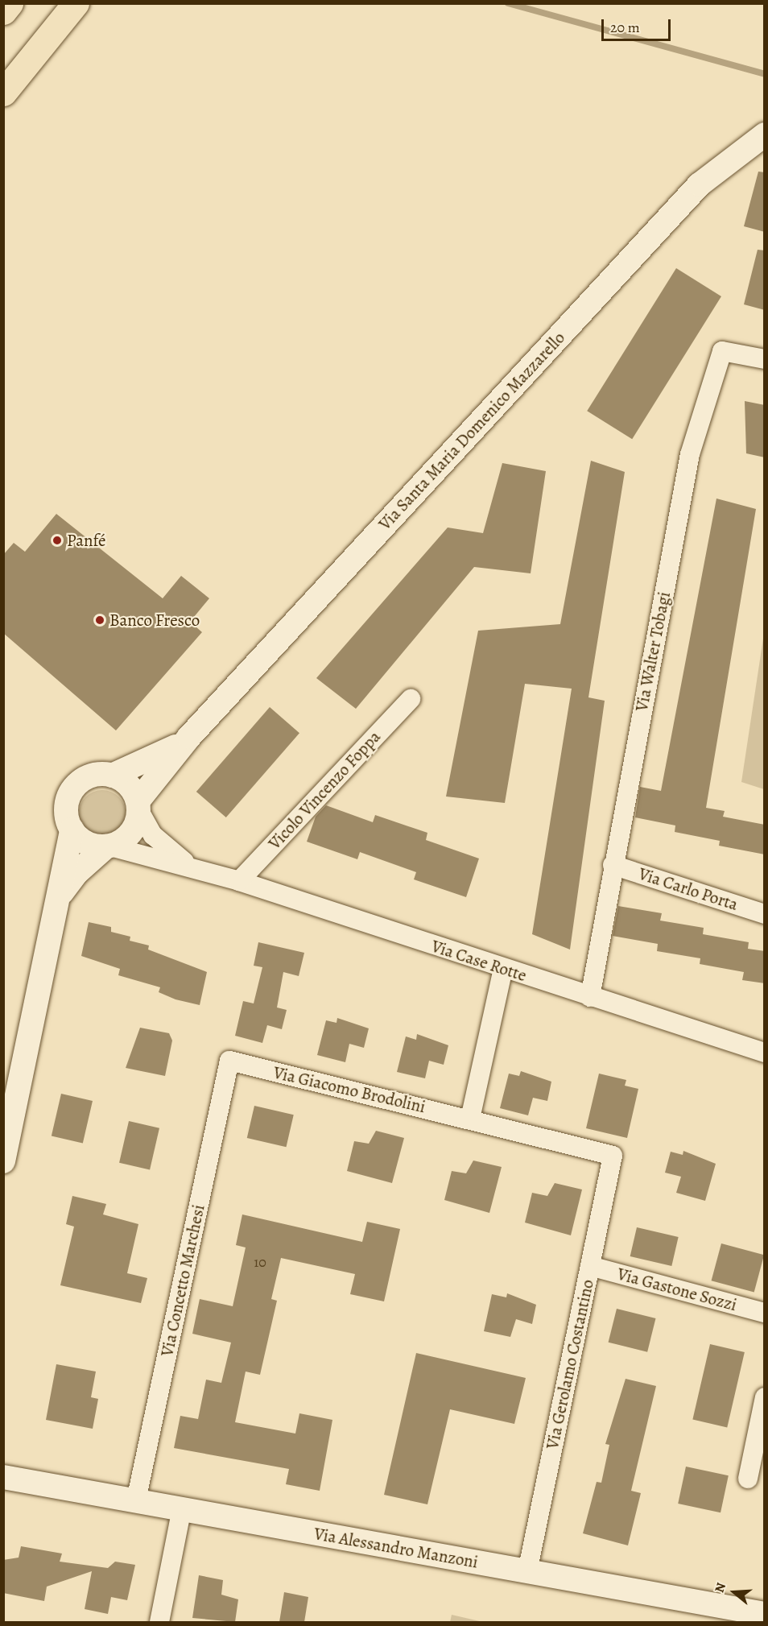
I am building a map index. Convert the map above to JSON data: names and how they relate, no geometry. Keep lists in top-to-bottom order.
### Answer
{
  "streets": {
    "street": [
      "Via Santa Maria Domenico Mazzarello",
      "Via Walter Tobagi",
      "Vicolo Vincenzo Foppa",
      "Via Carlo Porta",
      "Via Case Rotte",
      "Via Giacomo Brodolini",
      "Via Concetto Marchesi",
      "Via Gastone Sozzi",
      "Via Gerolamo Costantino",
      "Via Alessandro Manzoni"
    ]
  },
  "crossings": [
    ["Via Santa Maria Domenico Mazzarello", "Via Case Rotte"],
    ["Via Walter Tobagi", "Via Carlo Porta"],
    ["Via Walter Tobagi", "Via Case Rotte"],
    ["Vicolo Vincenzo Foppa", "Via Case Rotte"],
    ["Via Giacomo Brodolini", "Via Concetto Marchesi"],
    ["Via Giacomo Brodolini", "Via Gerolamo Costantino"],
    ["Via Concetto Marchesi", "Via Alessandro Manzoni"],
    ["Via Gastone Sozzi", "Via Gerolamo Costantino"],
    ["Via Gerolamo Costantino", "Via Alessandro Manzoni"]
  ],
  "places": ["Panfé", "Banco Fresco"],
  "house_numbers": ["10"],
  "scale_bar": "20 m",
  "north": "left"
}
